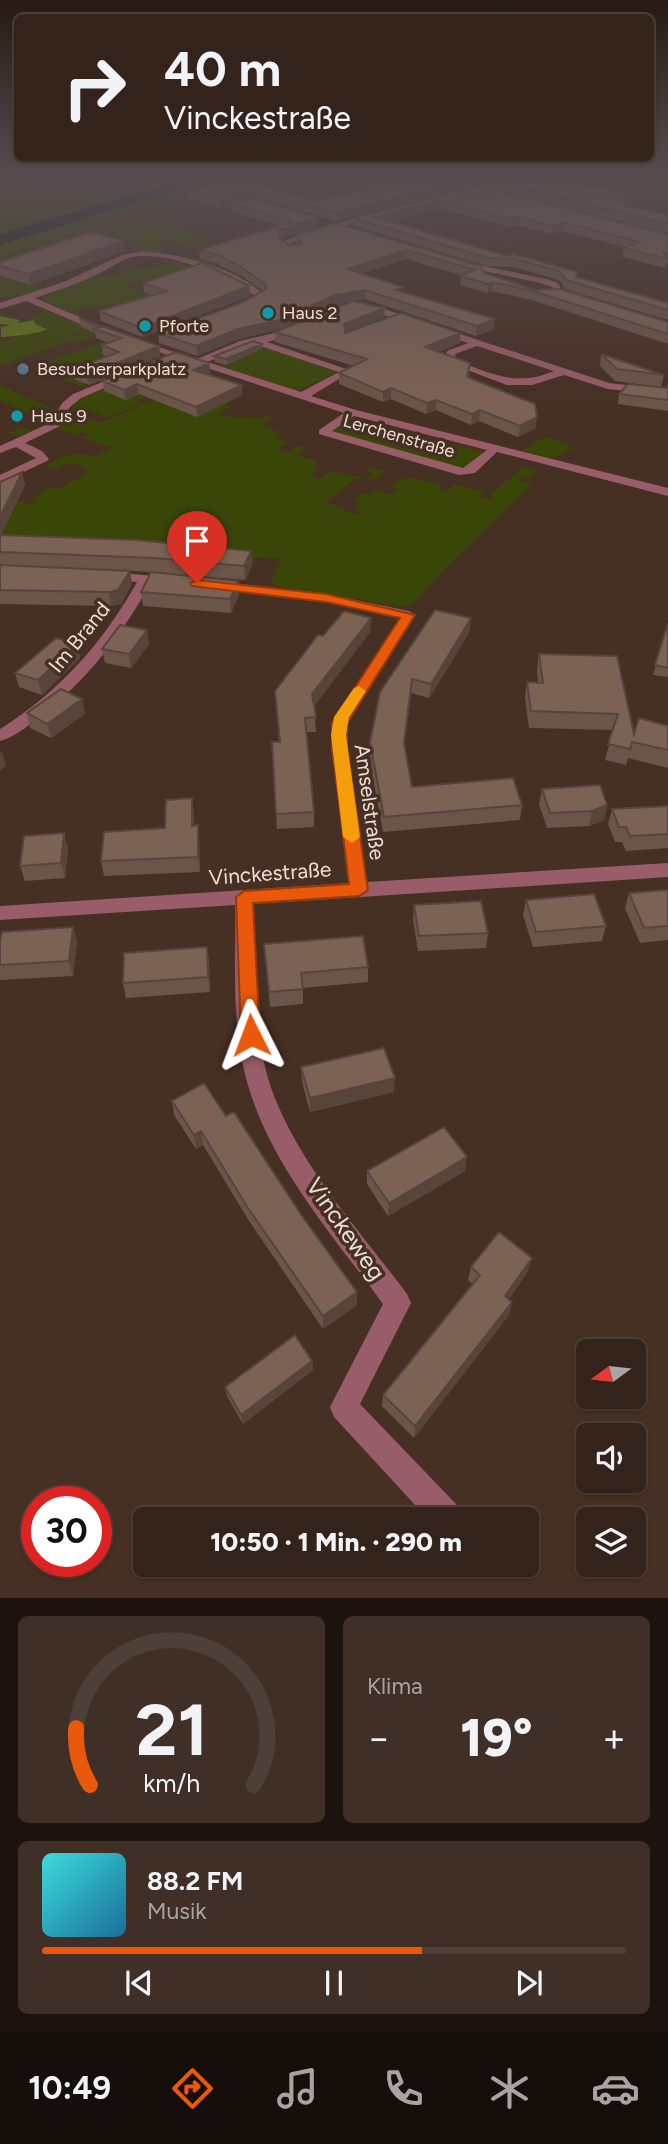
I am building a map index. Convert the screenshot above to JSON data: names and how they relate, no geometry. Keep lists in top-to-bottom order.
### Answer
{
  "streets": {
    "street": [
      "Lerchenstraße",
      "Im Brand",
      "Amselstraße",
      "Vinckestraße",
      "Vinckeweg"
    ]
  },
  "crossings": [
    ["Amselstraße", "Vinckestraße"],
    ["Vinckestraße", "Vinckeweg"]
  ],
  "places": [
    "Haus 2",
    "Pforte",
    "Besucherparkplatz",
    "Haus 9"
  ],
  "north": "left",
  "page": {
    "turn": ["40 m", "Vinckestraße"],
    "limit": "30",
    "trip": "10:50 · 1 Min. · 290 m",
    "tile": "Klima",
    "heat": ["−", "19°", "+"],
    "song": ["88.2 FM", "Musik"],
    "tabs": "10:49",
    "gauge": ["21", "km/h"]
  }
}
